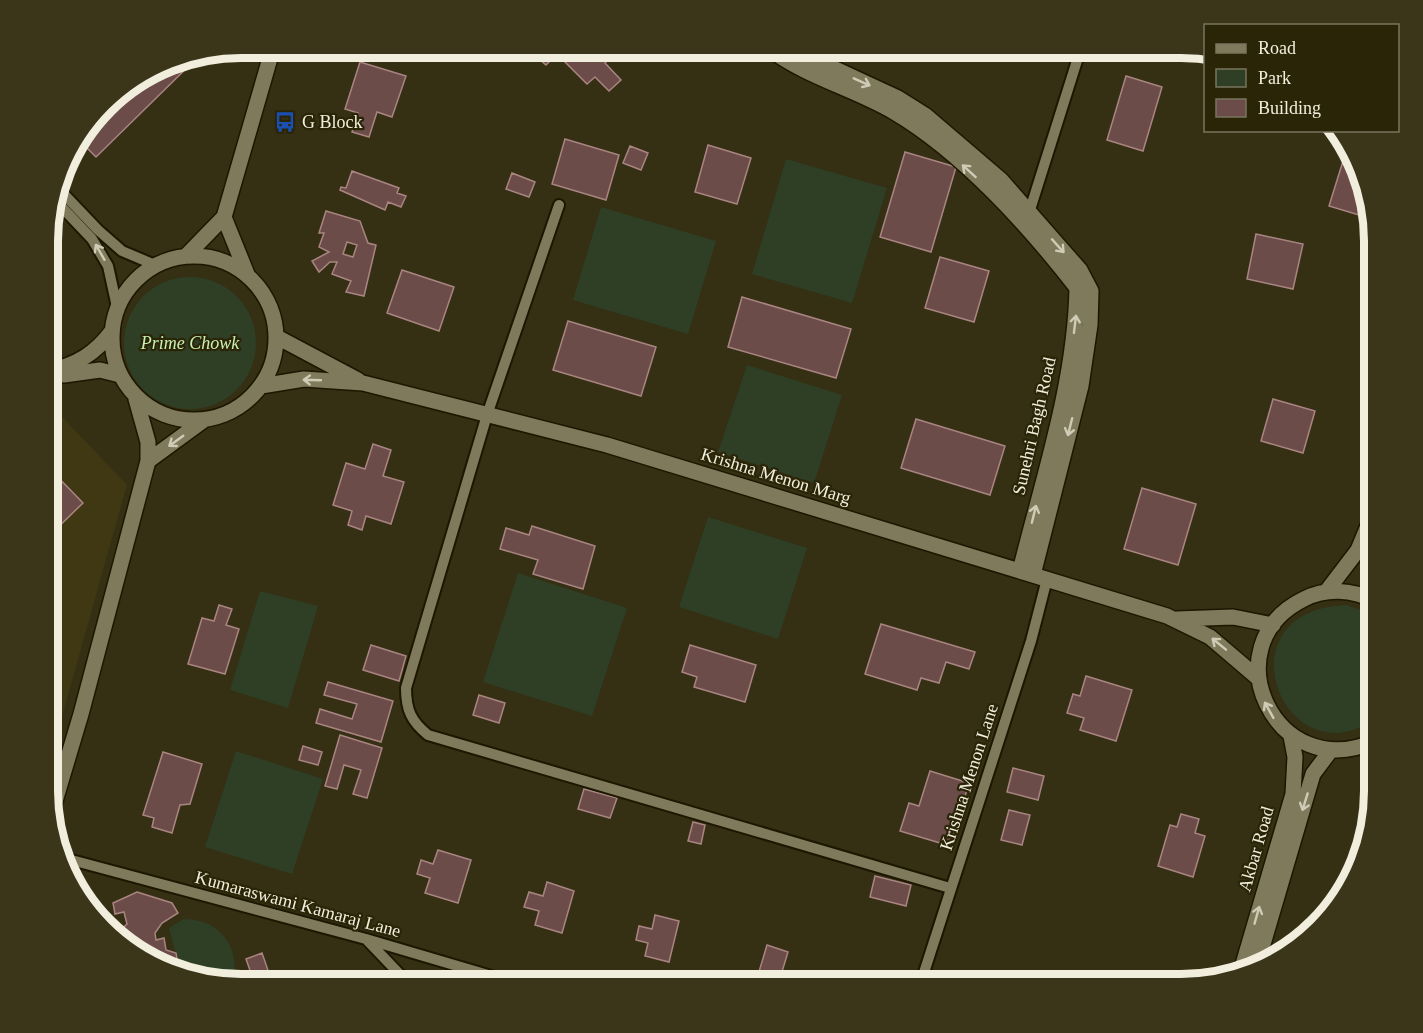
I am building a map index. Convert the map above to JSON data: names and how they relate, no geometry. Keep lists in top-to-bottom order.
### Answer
{
  "streets": {
    "main road": ["Sunehri Bagh Road", "Krishna Menon Marg", "Akbar Road"],
    "street": ["Krishna Menon Lane", "Kumaraswami Kamaraj Lane"]
  },
  "crossings": [
    ["Sunehri Bagh Road", "Krishna Menon Marg"],
    ["Sunehri Bagh Road", "Krishna Menon Lane"],
    ["Krishna Menon Marg", "Krishna Menon Lane"]
  ],
  "one_way": ["Sunehri Bagh Road"],
  "parks": ["Prime Chowk"],
  "places": {
    "bus stop": ["G Block"]
  },
  "legend": ["Road", "Park", "Building"]
}
